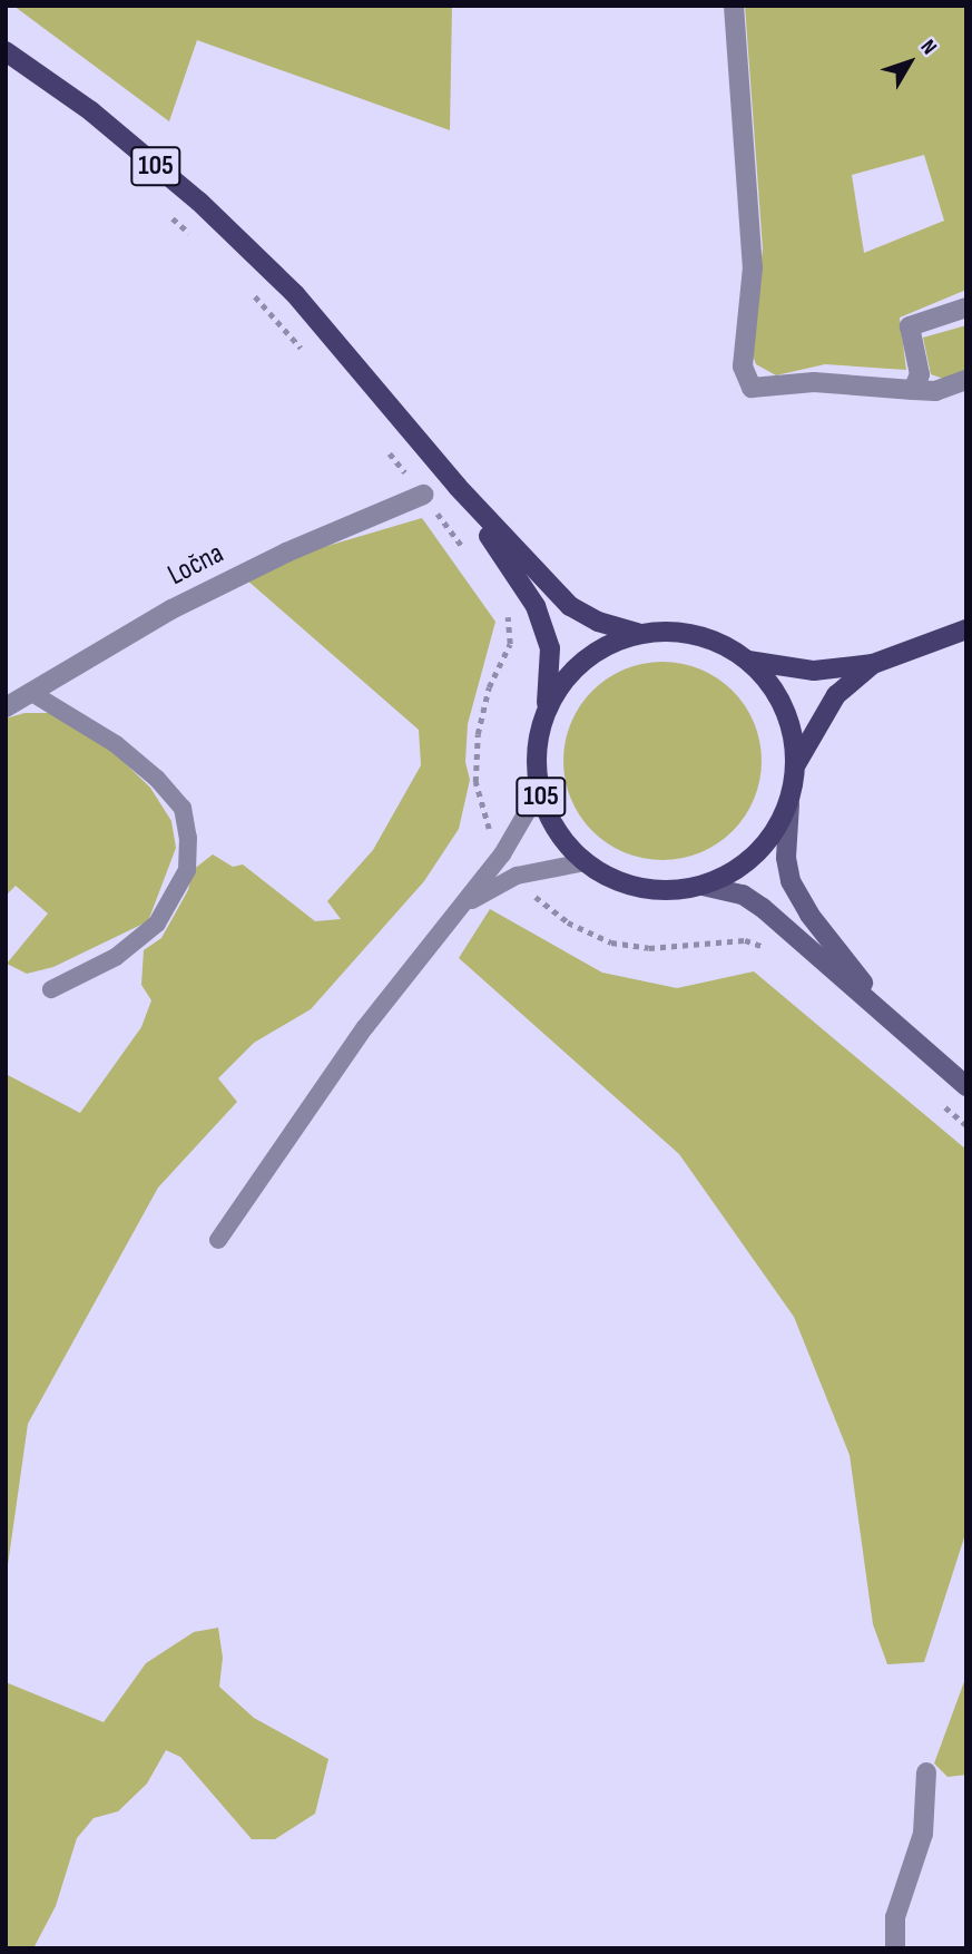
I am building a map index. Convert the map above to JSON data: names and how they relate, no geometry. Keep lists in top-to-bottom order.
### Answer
{
  "streets": {
    "main road": ["105"],
    "street": ["Ločna"]
  },
  "north": "top right"
}
